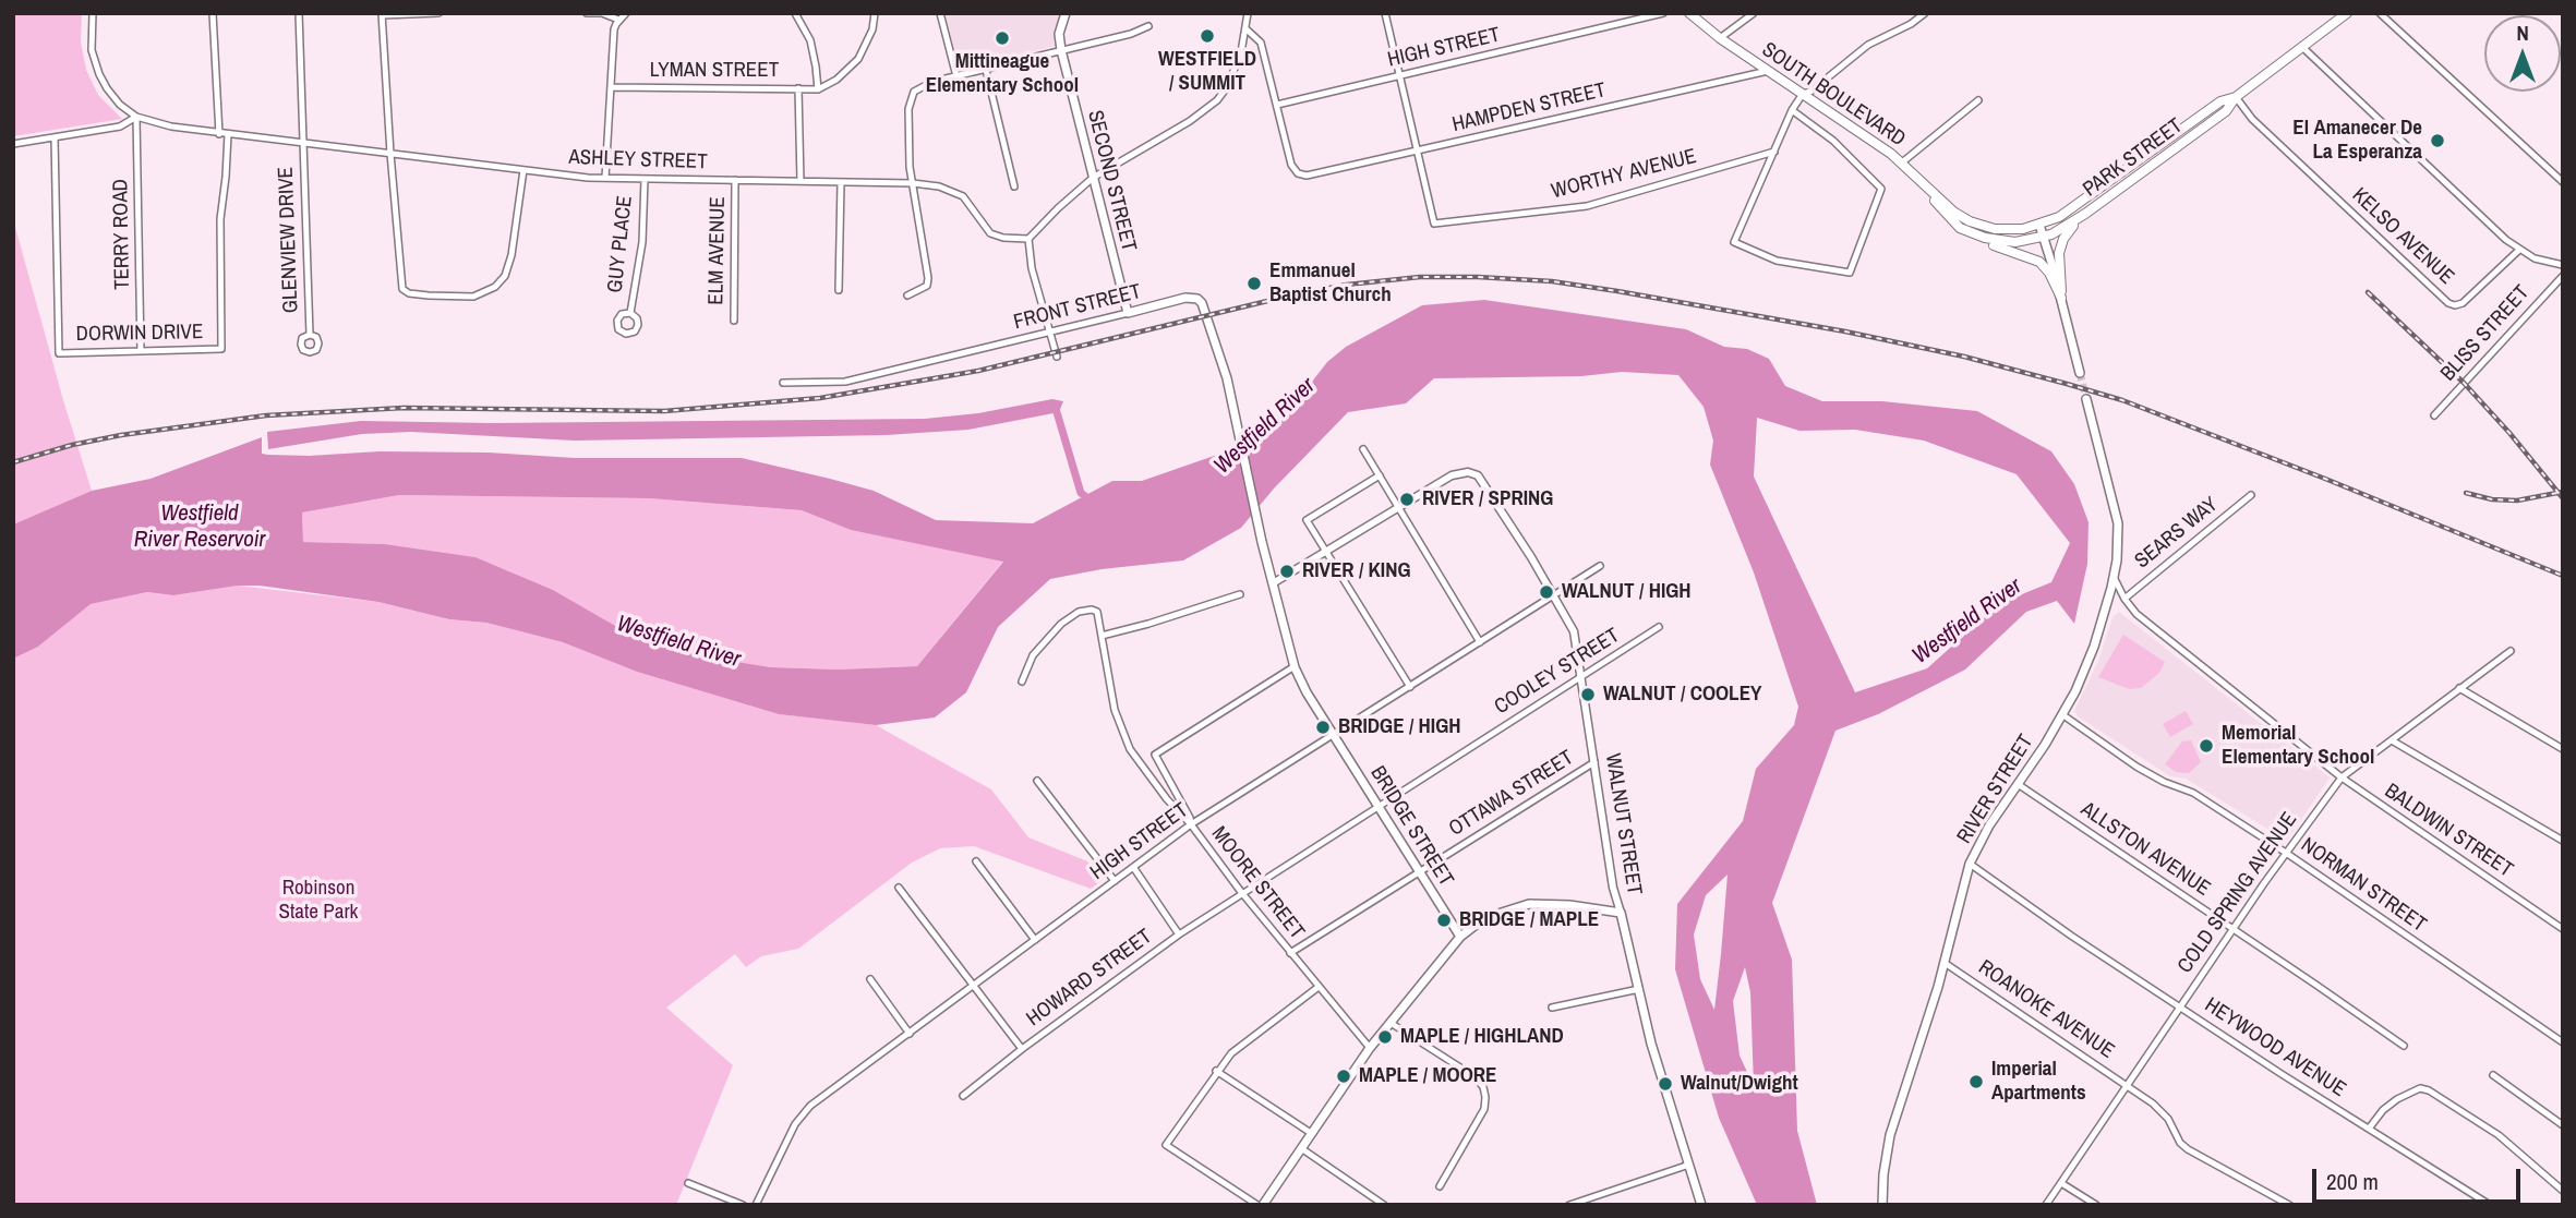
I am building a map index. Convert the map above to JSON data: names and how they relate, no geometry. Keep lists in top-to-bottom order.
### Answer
{
  "streets": {
    "main road": [
      "SOUTH BOULEVARD",
      "PARK STREET",
      "SECOND STREET",
      "FRONT STREET",
      "RIVER STREET",
      "WALNUT STREET",
      "BRIDGE STREET"
    ],
    "street": [
      "HIGH STREET",
      "LYMAN STREET",
      "HAMPDEN STREET",
      "ASHLEY STREET",
      "WORTHY AVENUE",
      "TERRY ROAD",
      "KELSO AVENUE",
      "GLENVIEW DRIVE",
      "GUY PLACE",
      "ELM AVENUE",
      "DORWIN DRIVE",
      "BLISS STREET",
      "SEARS WAY",
      "COOLEY STREET",
      "OTTAWA STREET",
      "BALDWIN STREET",
      "ALLSTON AVENUE",
      "MOORE STREET",
      "NORMAN STREET",
      "COLD SPRING AVENUE",
      "HOWARD STREET",
      "ROANOKE AVENUE",
      "HEYWOOD AVENUE"
    ]
  },
  "crossings": [
    ["HIGH STREET", "HAMPDEN STREET"],
    ["HIGH STREET", "WALNUT STREET"],
    ["HIGH STREET", "BRIDGE STREET"],
    ["HIGH STREET", "MOORE STREET"],
    ["SOUTH BOULEVARD", "HAMPDEN STREET"],
    ["SOUTH BOULEVARD", "PARK STREET"],
    ["HAMPDEN STREET", "WORTHY AVENUE"],
    ["PARK STREET", "KELSO AVENUE"],
    ["ASHLEY STREET", "TERRY ROAD"],
    ["ASHLEY STREET", "GLENVIEW DRIVE"],
    ["ASHLEY STREET", "GUY PLACE"],
    ["ASHLEY STREET", "ELM AVENUE"],
    ["ASHLEY STREET", "DORWIN DRIVE"],
    ["SECOND STREET", "FRONT STREET"],
    ["TERRY ROAD", "DORWIN DRIVE"],
    ["FRONT STREET", "BRIDGE STREET"],
    ["SEARS WAY", "BALDWIN STREET"],
    ["COOLEY STREET", "WALNUT STREET"],
    ["COOLEY STREET", "BRIDGE STREET"],
    ["COOLEY STREET", "MOORE STREET"],
    ["COOLEY STREET", "HOWARD STREET"],
    ["RIVER STREET", "BALDWIN STREET"],
    ["RIVER STREET", "ALLSTON AVENUE"],
    ["RIVER STREET", "NORMAN STREET"],
    ["RIVER STREET", "ROANOKE AVENUE"],
    ["RIVER STREET", "HEYWOOD AVENUE"],
    ["OTTAWA STREET", "WALNUT STREET"],
    ["OTTAWA STREET", "BRIDGE STREET"],
    ["OTTAWA STREET", "MOORE STREET"],
    ["BALDWIN STREET", "COLD SPRING AVENUE"],
    ["ALLSTON AVENUE", "COLD SPRING AVENUE"],
    ["MOORE STREET", "HOWARD STREET"],
    ["NORMAN STREET", "COLD SPRING AVENUE"],
    ["COLD SPRING AVENUE", "ROANOKE AVENUE"],
    ["COLD SPRING AVENUE", "HEYWOOD AVENUE"]
  ],
  "water": ["Westfield River", "Westfield River Reservoir"],
  "parks": ["Robinson State Park"],
  "places": [
    "WESTFIELD / SUMMIT",
    "Mittineague Elementary School",
    "El Amanecer De La Esperanza",
    "Emmanuel Baptist Church",
    "RIVER / SPRING",
    "RIVER / KING",
    "WALNUT / HIGH",
    "WALNUT / COOLEY",
    "BRIDGE / HIGH",
    "Memorial Elementary School",
    "BRIDGE / MAPLE",
    "MAPLE / HIGHLAND",
    "MAPLE / MOORE",
    "Imperial Apartments",
    "Walnut/Dwight"
  ],
  "scale_bar": "200 m",
  "north": "top"
}
